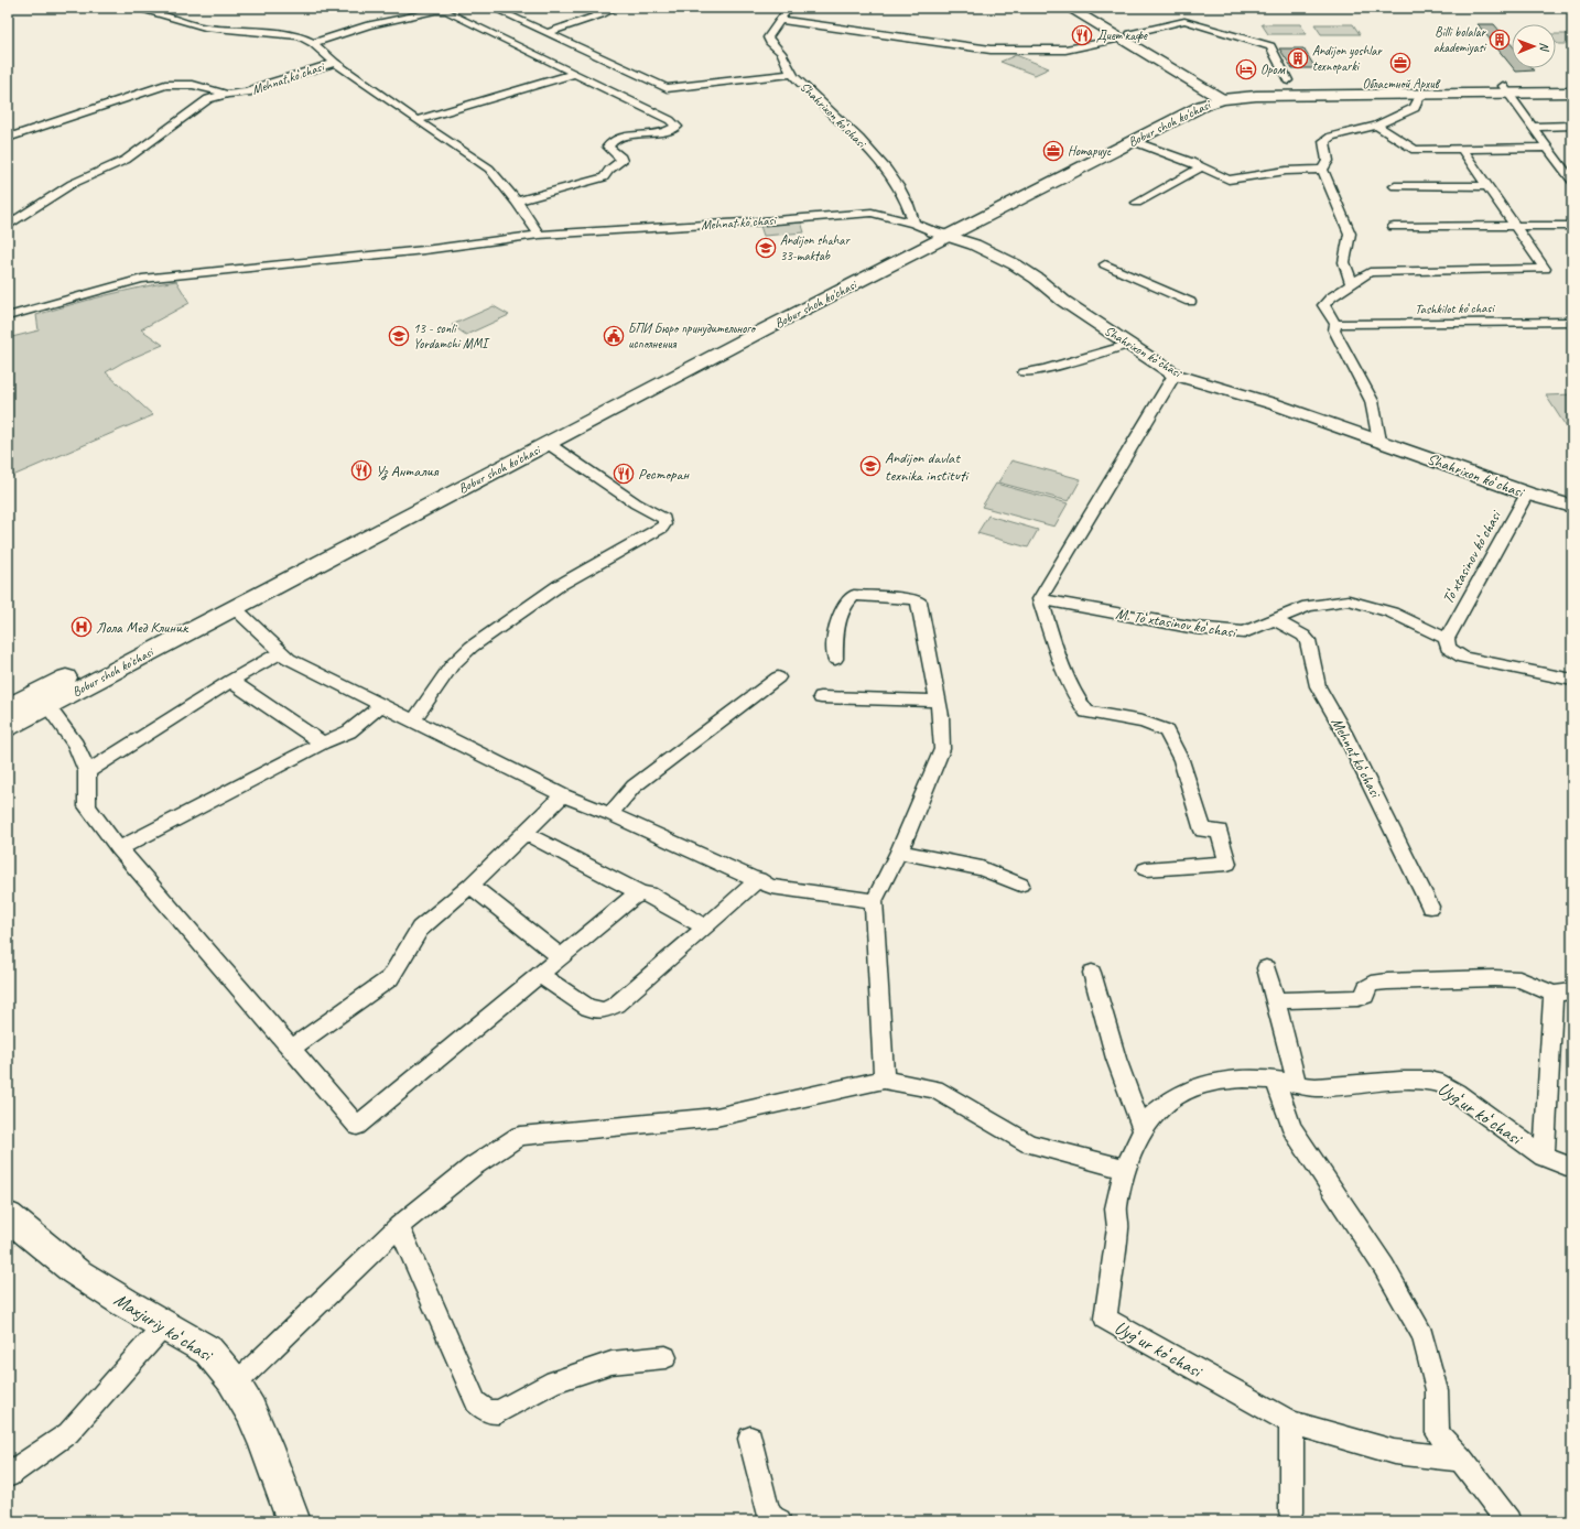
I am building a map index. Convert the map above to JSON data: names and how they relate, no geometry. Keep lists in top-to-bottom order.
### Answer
{
  "streets": {
    "main road": ["Bobur shoh ko'chasi"],
    "street": [
      "Mehnat koʻchasi",
      "Shahrixon koʻchasi",
      "Tashkilot koʻchasi",
      "Toʻxtasinov koʻchasi",
      "M. Toʻxtasinov koʻchasi",
      "Uygʻur koʻchasi",
      "Maxjuriy koʻchasi"
    ]
  },
  "crossings": [
    ["Mehnat koʻchasi", "Shahrixon koʻchasi"],
    ["Mehnat koʻchasi", "Bobur shoh ko'chasi"],
    ["Mehnat koʻchasi", "M. Toʻxtasinov koʻchasi"],
    ["Shahrixon koʻchasi", "Bobur shoh ko'chasi"],
    ["Shahrixon koʻchasi", "Toʻxtasinov koʻchasi"],
    ["Toʻxtasinov koʻchasi", "M. Toʻxtasinov koʻchasi"]
  ],
  "places": {
    "restaurant": ["Диет кафе", "Уз Анталия", "Ресторан"],
    "building": ["Billi bolalar akademiyasi", "Andijon yoshlar texnoparki"],
    "office": ["Областной Архив", "Нотариус"],
    "hotel": ["Ором"],
    "school or university": ["Andijon shahar 33-maktab", "13 - sonli Yordamchi MMI", "Andijon davlat texnika instituti"],
    "public building": ["БПИ Бюро принудительного исполнения"],
    "hospital": ["Лола Мед Клиник"]
  },
  "north": "right"
}
